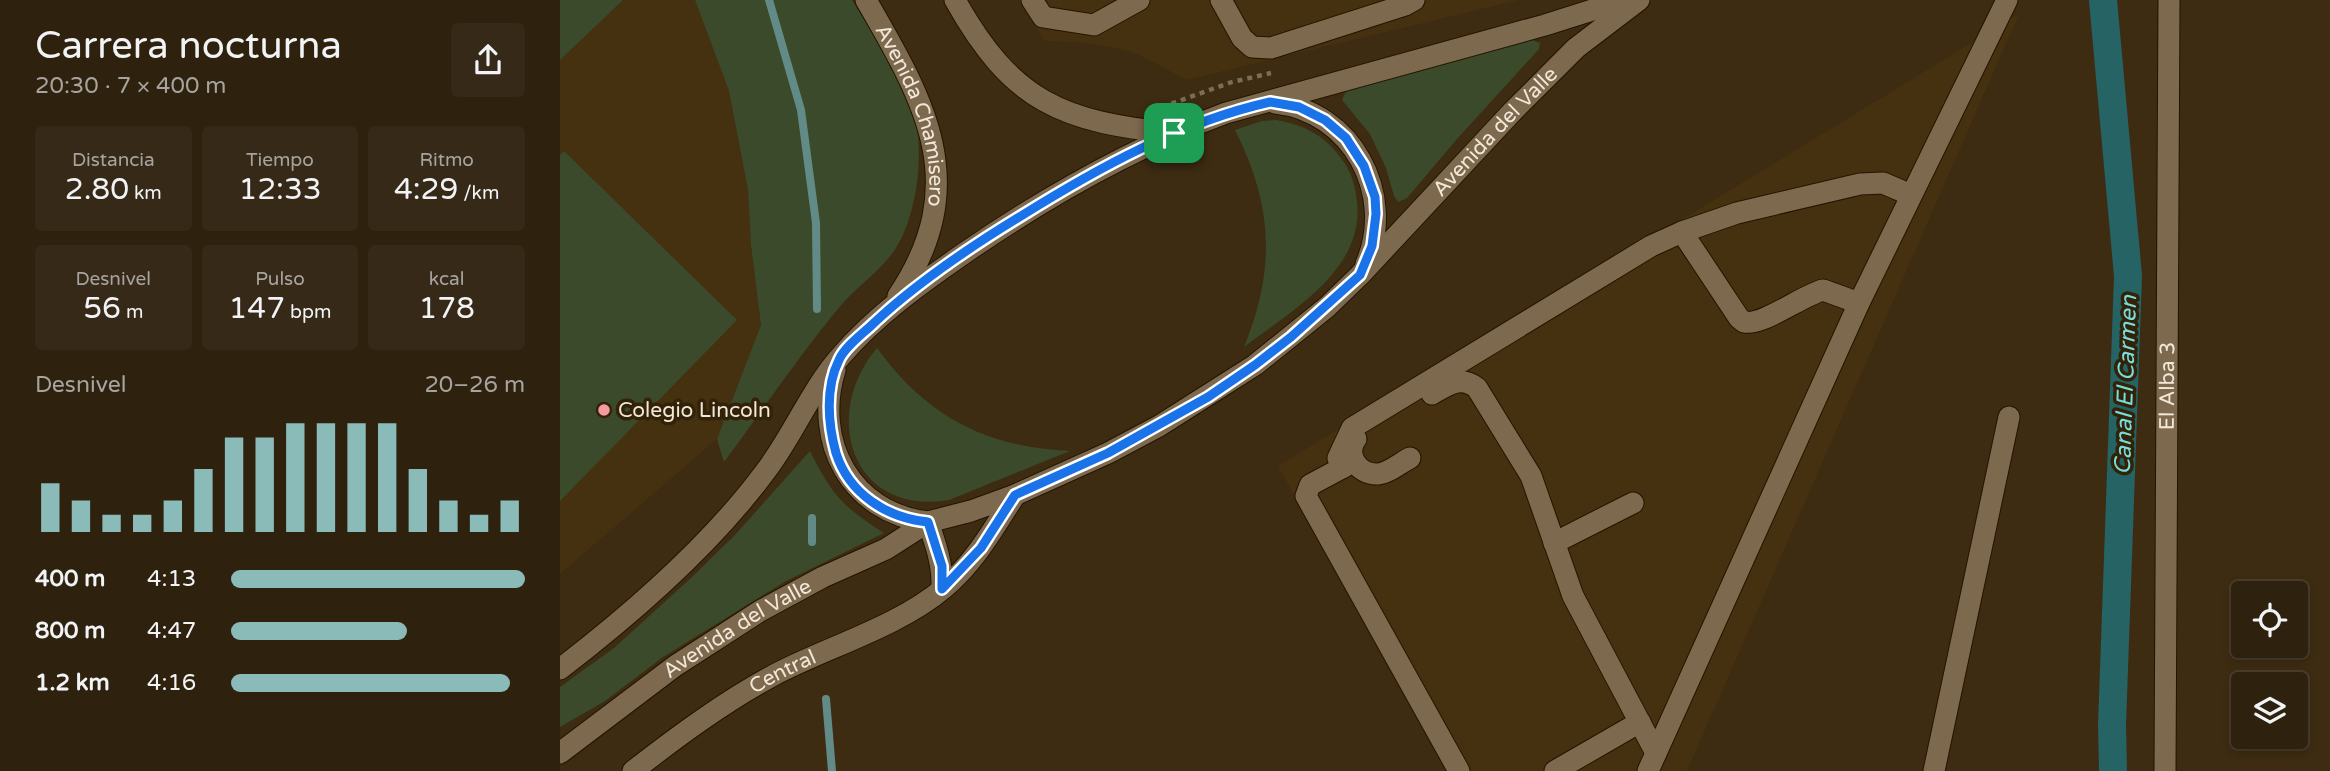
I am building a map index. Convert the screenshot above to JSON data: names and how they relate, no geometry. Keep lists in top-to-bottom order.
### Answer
{
  "streets": {
    "street": [
      "Avenida Chamisero",
      "Avenida del Valle",
      "El Alba 3",
      "Central"
    ]
  },
  "crossings": [
    ["Avenida Chamisero", "Avenida del Valle"],
    ["Avenida del Valle", "Central"]
  ],
  "water": ["Canal El Carmen"],
  "places": ["Colegio Lincoln"],
  "page": {
    "heading": ["Carrera nocturna", "20:30 · 7 × 400 m"],
    "stats": [
      ["Distancia", "2.80 km"],
      ["Tiempo", "12:33"],
      ["Ritmo", "4:29 /km"],
      ["Desnivel", "56 m"],
      ["Pulso", "147 bpm"],
      ["kcal", "178"]
    ],
    "chart": ["Desnivel", "20–26 m"],
    "list": [
      {
        "name": "400 m",
        "note": "4:13"
      },
      {
        "name": "800 m",
        "note": "4:47"
      },
      {
        "name": "1.2 km",
        "note": "4:16"
      }
    ]
  }
}
